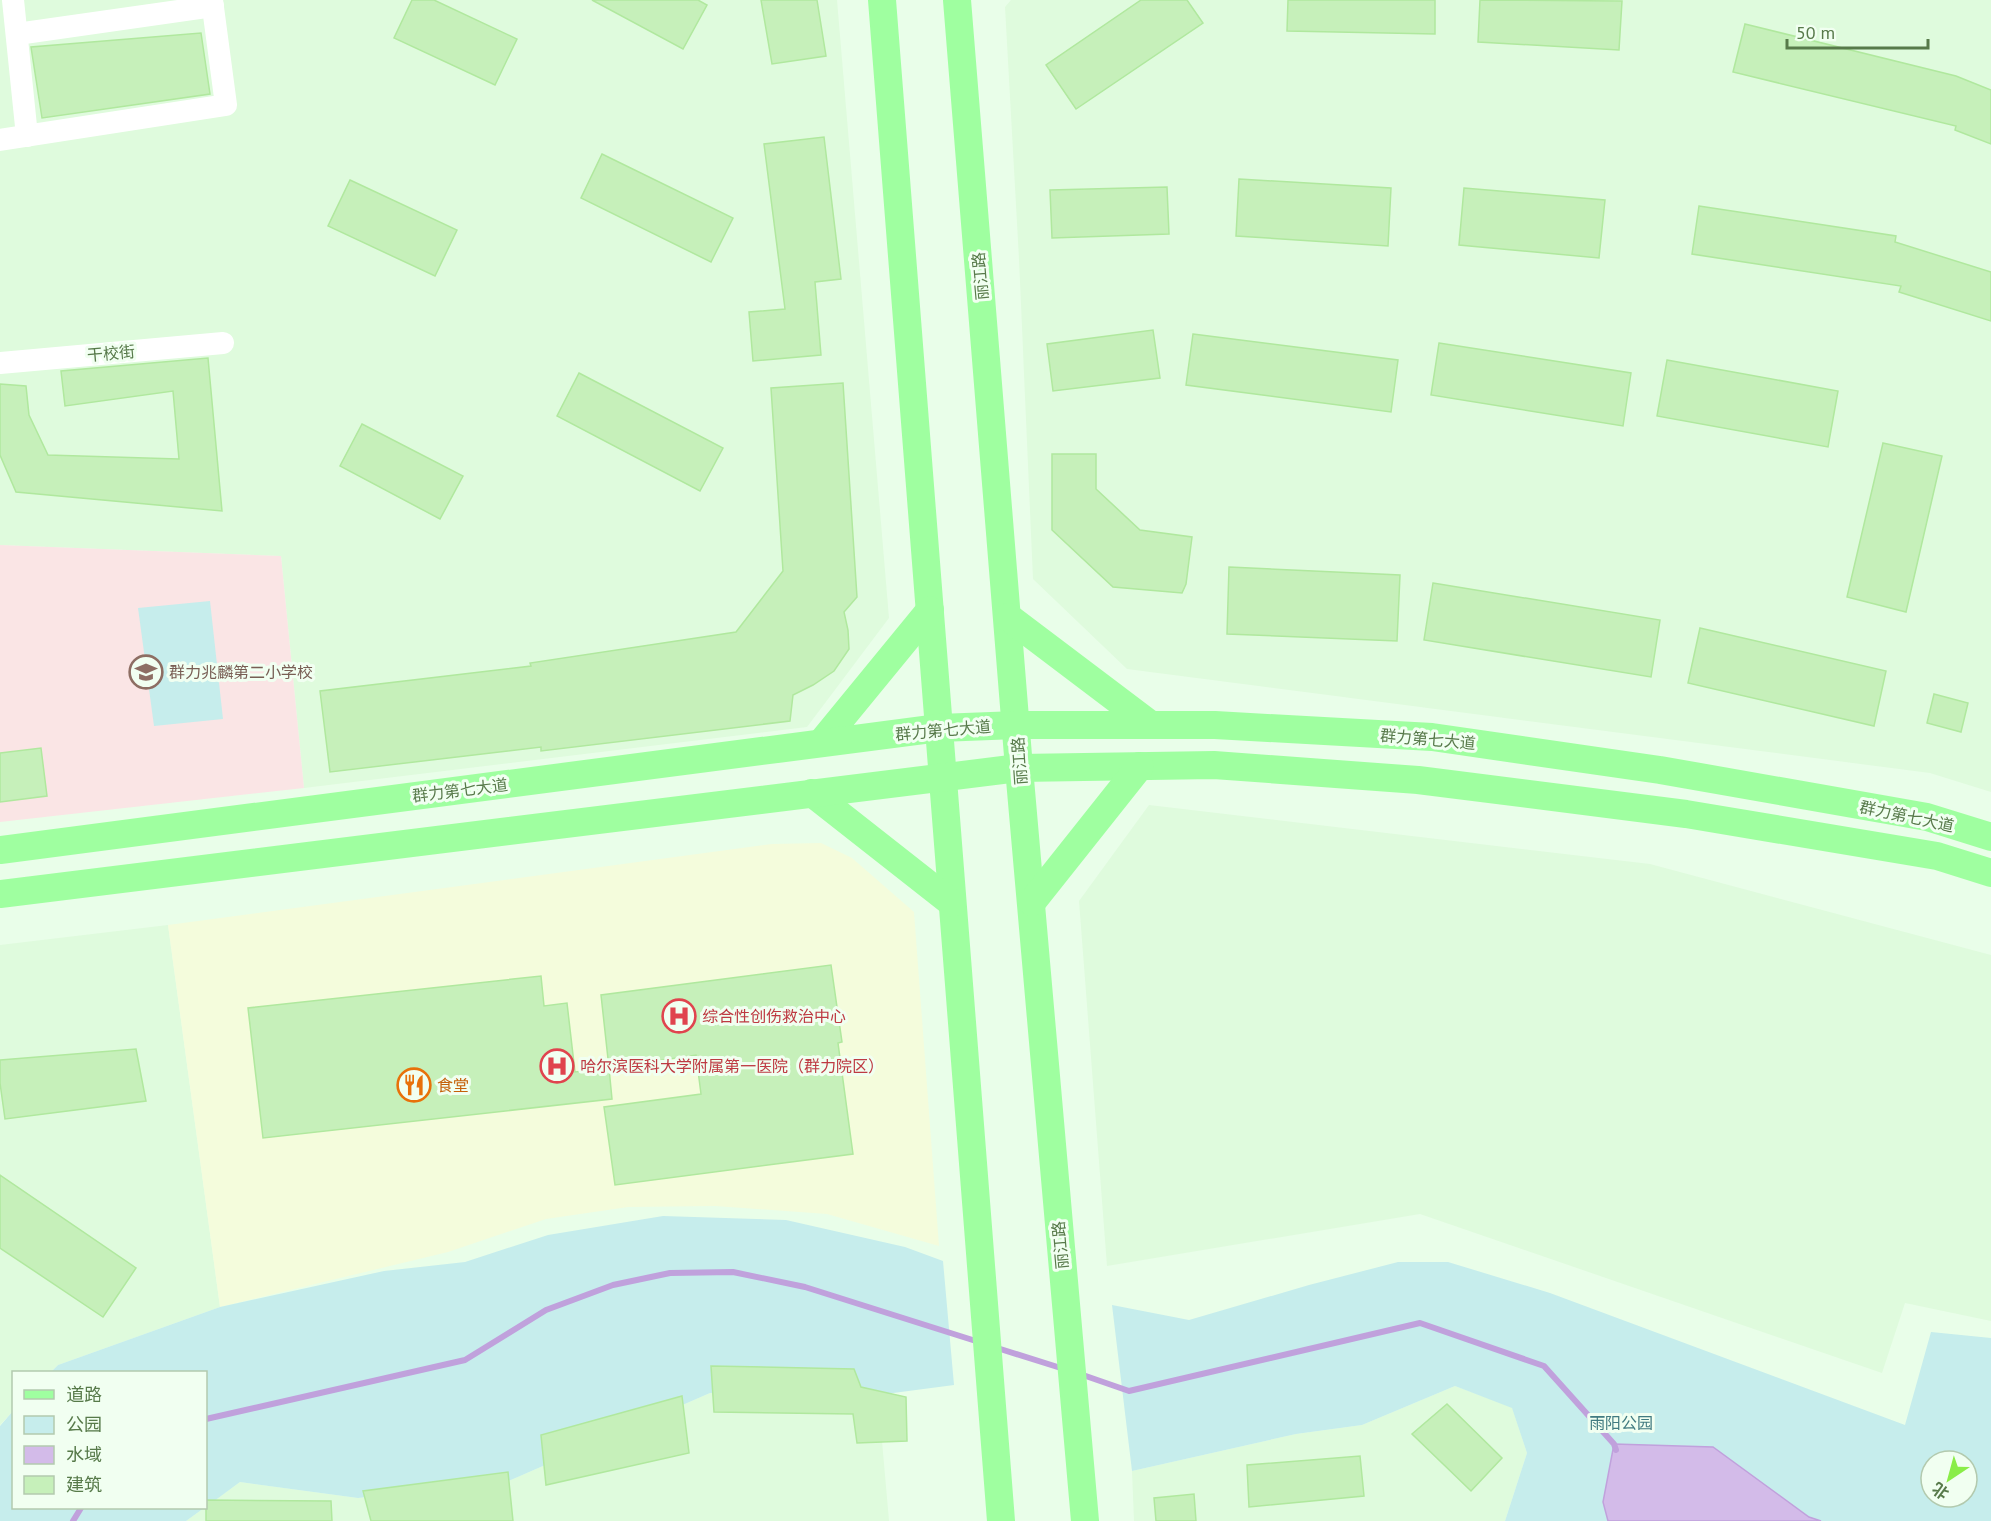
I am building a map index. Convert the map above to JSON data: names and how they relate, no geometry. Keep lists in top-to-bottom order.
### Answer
{
  "streets": {
    "main road": ["丽江路", "群力第七大道"],
    "street": ["干校街"]
  },
  "crossings": [
    ["丽江路", "群力第七大道"]
  ],
  "parks": ["雨阳公园"],
  "places": {
    "school or university": ["群力兆麟第二小学校"],
    "hospital": ["综合性创伤救治中心", "哈尔滨医科大学附属第一医院（群力院区）"],
    "restaurant": ["食堂"]
  },
  "legend": [
    "道路",
    "公园",
    "水域",
    "建筑"
  ],
  "scale_bar": "50 m",
  "north": "bottom left"
}
